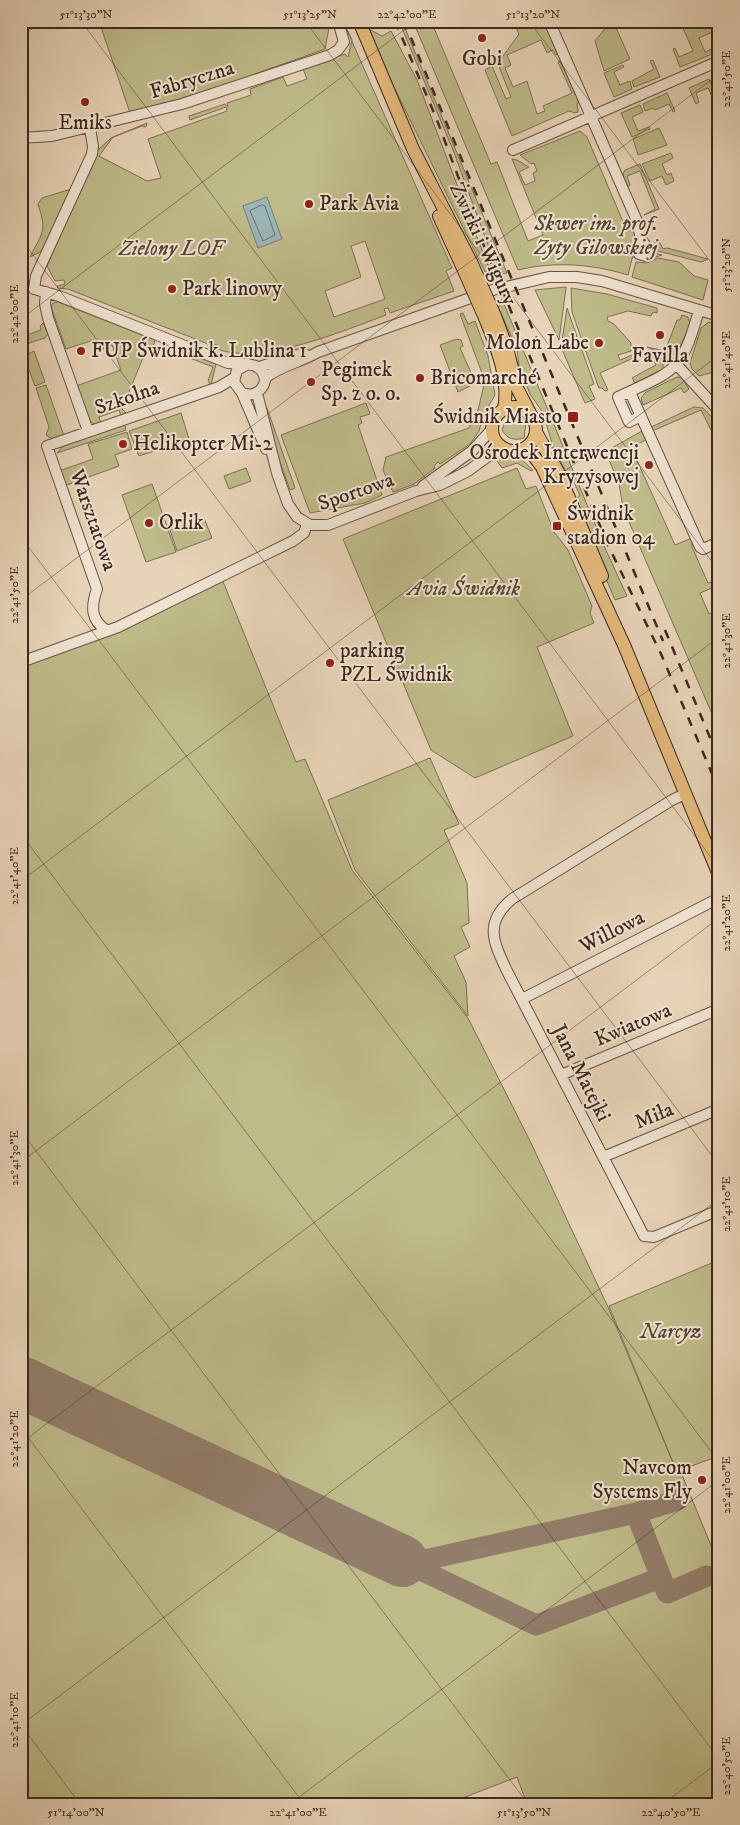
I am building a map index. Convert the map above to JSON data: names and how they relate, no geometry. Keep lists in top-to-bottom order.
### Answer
{
  "streets": {
    "main road": ["Żwirki i Wigury"],
    "street": [
      "Fabryczna",
      "Szkolna",
      "Sportowa",
      "Warsztatowa",
      "Willowa",
      "Kwiatowa",
      "Jana Matejki",
      "Miła"
    ]
  },
  "crossings": [
    ["Żwirki i Wigury", "Sportowa"],
    ["Szkolna", "Warsztatowa"],
    ["Willowa", "Jana Matejki"],
    ["Kwiatowa", "Jana Matejki"],
    ["Jana Matejki", "Miła"]
  ],
  "parks": [
    "Skwer im. prof. Zyty Gilowskiej",
    "Zielony LOF",
    "Avia Świdnik",
    "Narcyz"
  ],
  "places": {
    "other": [
      "Gobi",
      "Emiks",
      "Park Avia",
      "Park linowy",
      "Favilla",
      "Molon Labe",
      "FUP Świdnik k. Lublina 1",
      "Bricomarché",
      "Pegimek Sp. z o. o.",
      "Helikopter Mi-2",
      "Ośrodek Interwencji Kryzysowej",
      "Orlik",
      "parking PZL Świdnik",
      "Navcom Systems Fly"
    ],
    "transit": ["Świdnik Miasto", "Świdnik stadion 04"]
  },
  "coordinates": [
    "51°13'30\"N",
    "51°13'25\"N",
    "22°42'00\"E",
    "51°13'20\"N",
    "22°41'50\"E",
    "22°41'40\"E",
    "22°41'30\"E",
    "22°41'20\"E",
    "22°41'10\"E",
    "22°41'00\"E",
    "22°40'50\"E",
    "51°14'00\"N",
    "51°13'50\"N"
  ]
}
